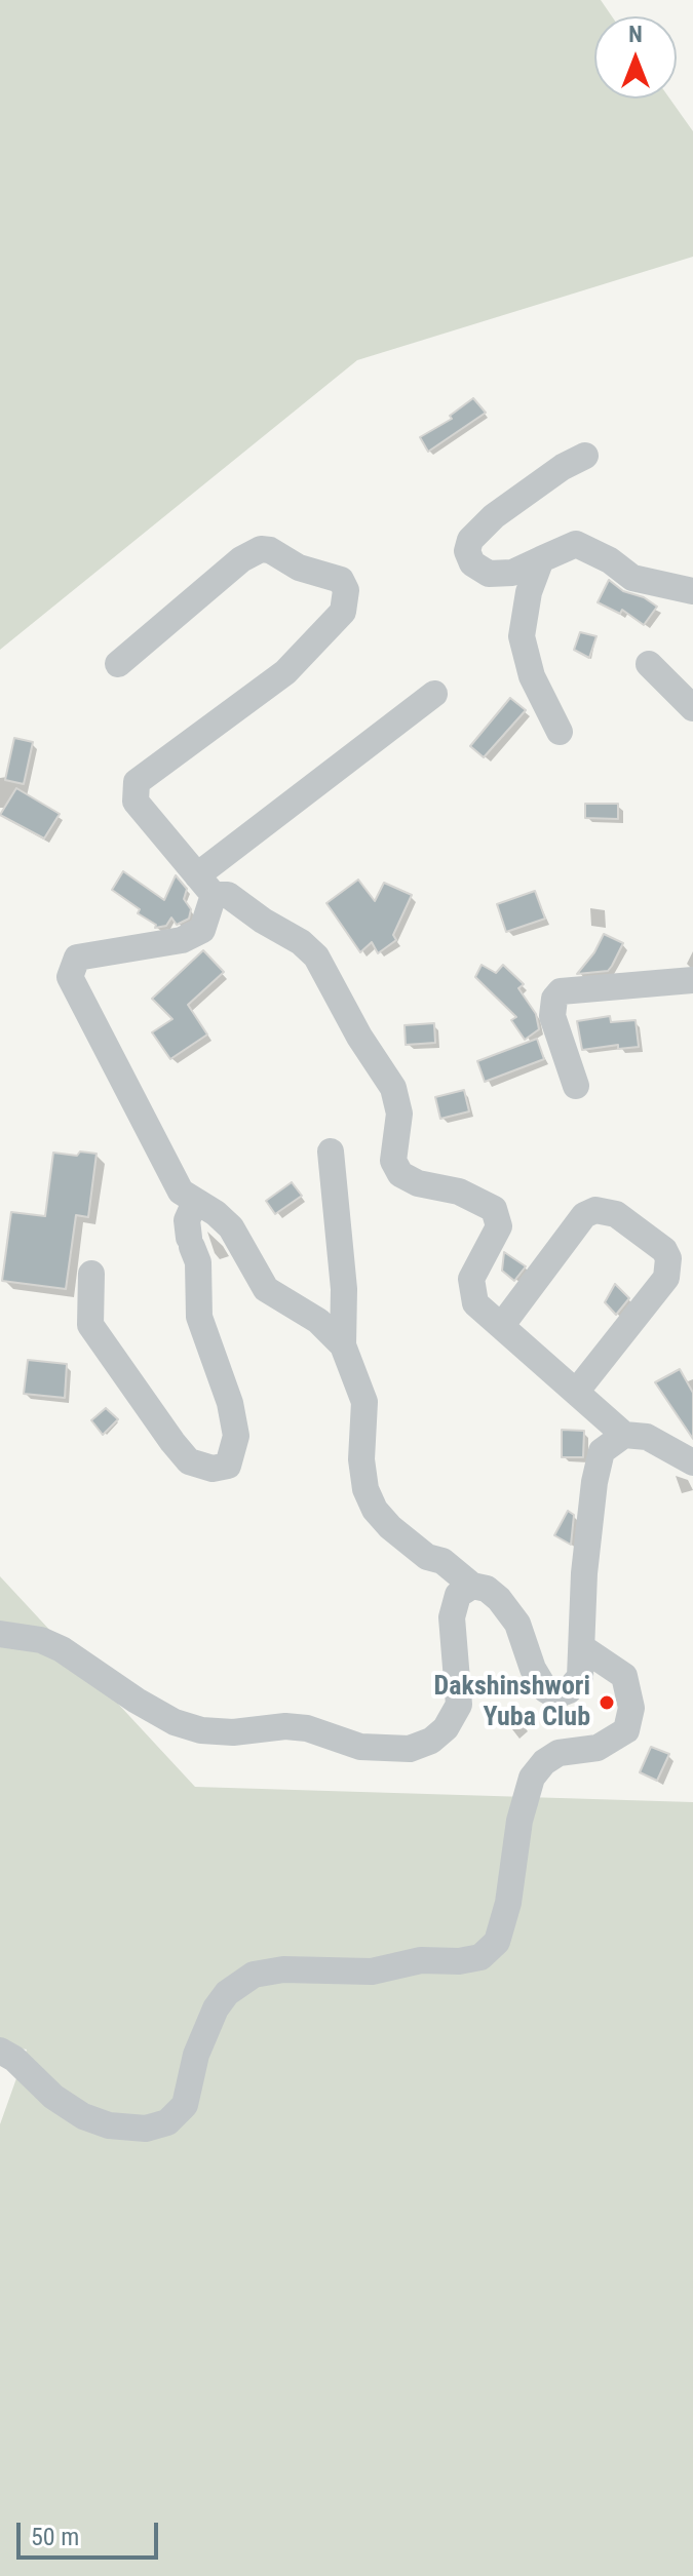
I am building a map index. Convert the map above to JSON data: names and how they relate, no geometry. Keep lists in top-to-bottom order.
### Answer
{
  "places": ["Dakshinshwori Yuba Club"],
  "scale_bar": "50 m",
  "north": "top"
}
